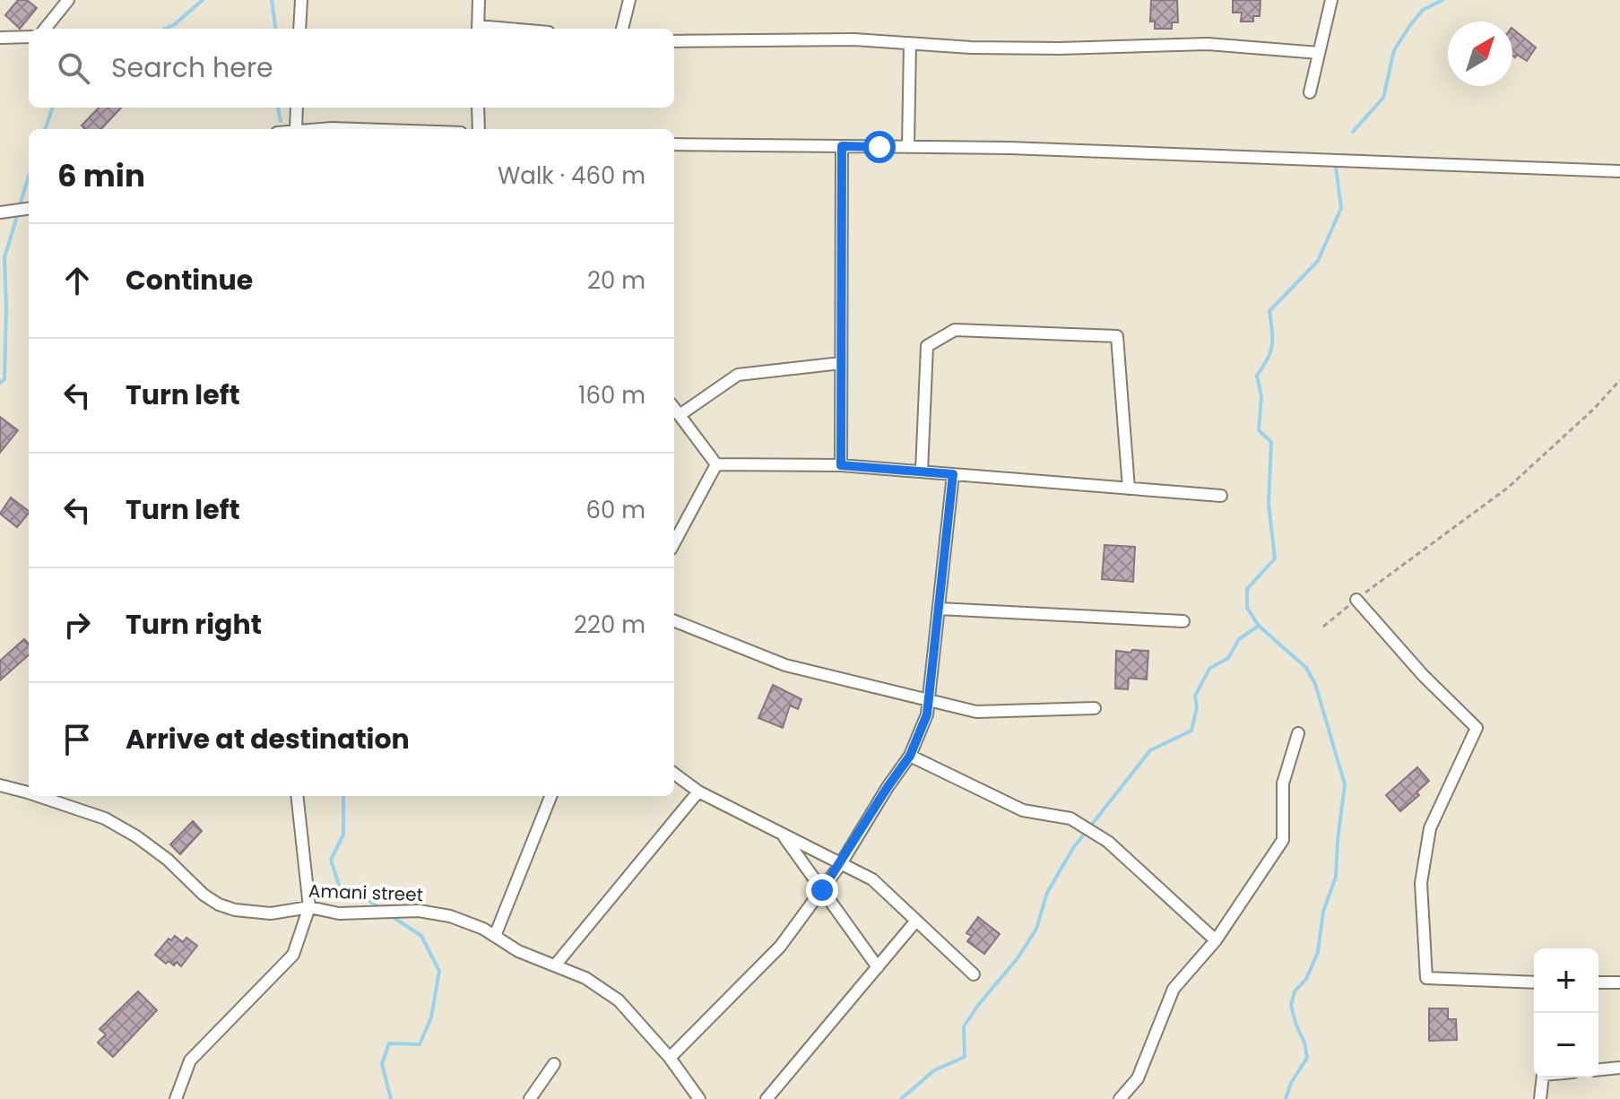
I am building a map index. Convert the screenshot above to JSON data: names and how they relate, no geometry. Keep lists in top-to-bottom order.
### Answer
{
  "streets": {
    "street": ["Amani street"]
  },
  "north": "top right",
  "page": {
    "search": "Search here",
    "heading": ["6 min", "Walk · 460 m"],
    "list": [
      ["Continue", "20 m"],
      ["Turn left", "160 m"],
      ["Turn left", "60 m"],
      ["Turn right", "220 m"],
      "Arrive at destination"
    ],
    "map_buttons": ["+", "−"]
  }
}
